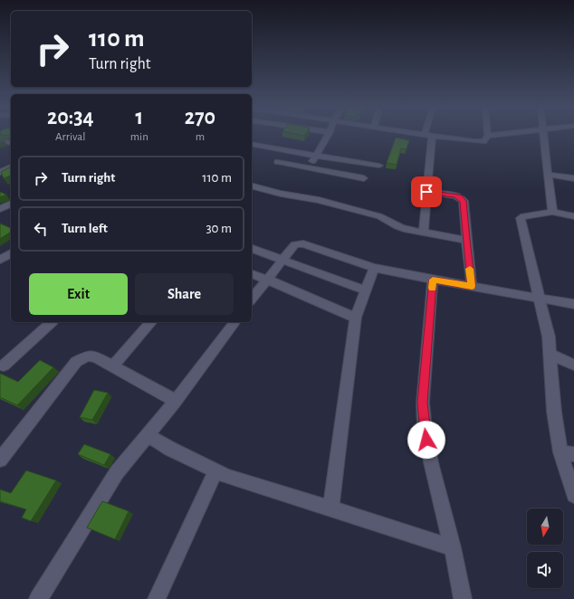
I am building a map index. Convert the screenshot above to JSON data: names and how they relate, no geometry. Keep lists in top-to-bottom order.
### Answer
{
  "north": "bottom",
  "page": {
    "turn": ["110 m", "Turn right"],
    "eta": [
      "20:34",
      "Arrival",
      "1",
      "min",
      "270",
      "m"
    ],
    "list": [
      {
        "name": "Turn right",
        "value": "110 m"
      },
      {
        "name": "Turn left",
        "value": "30 m"
      }
    ],
    "buttons": ["Exit", "Share"]
  }
}
